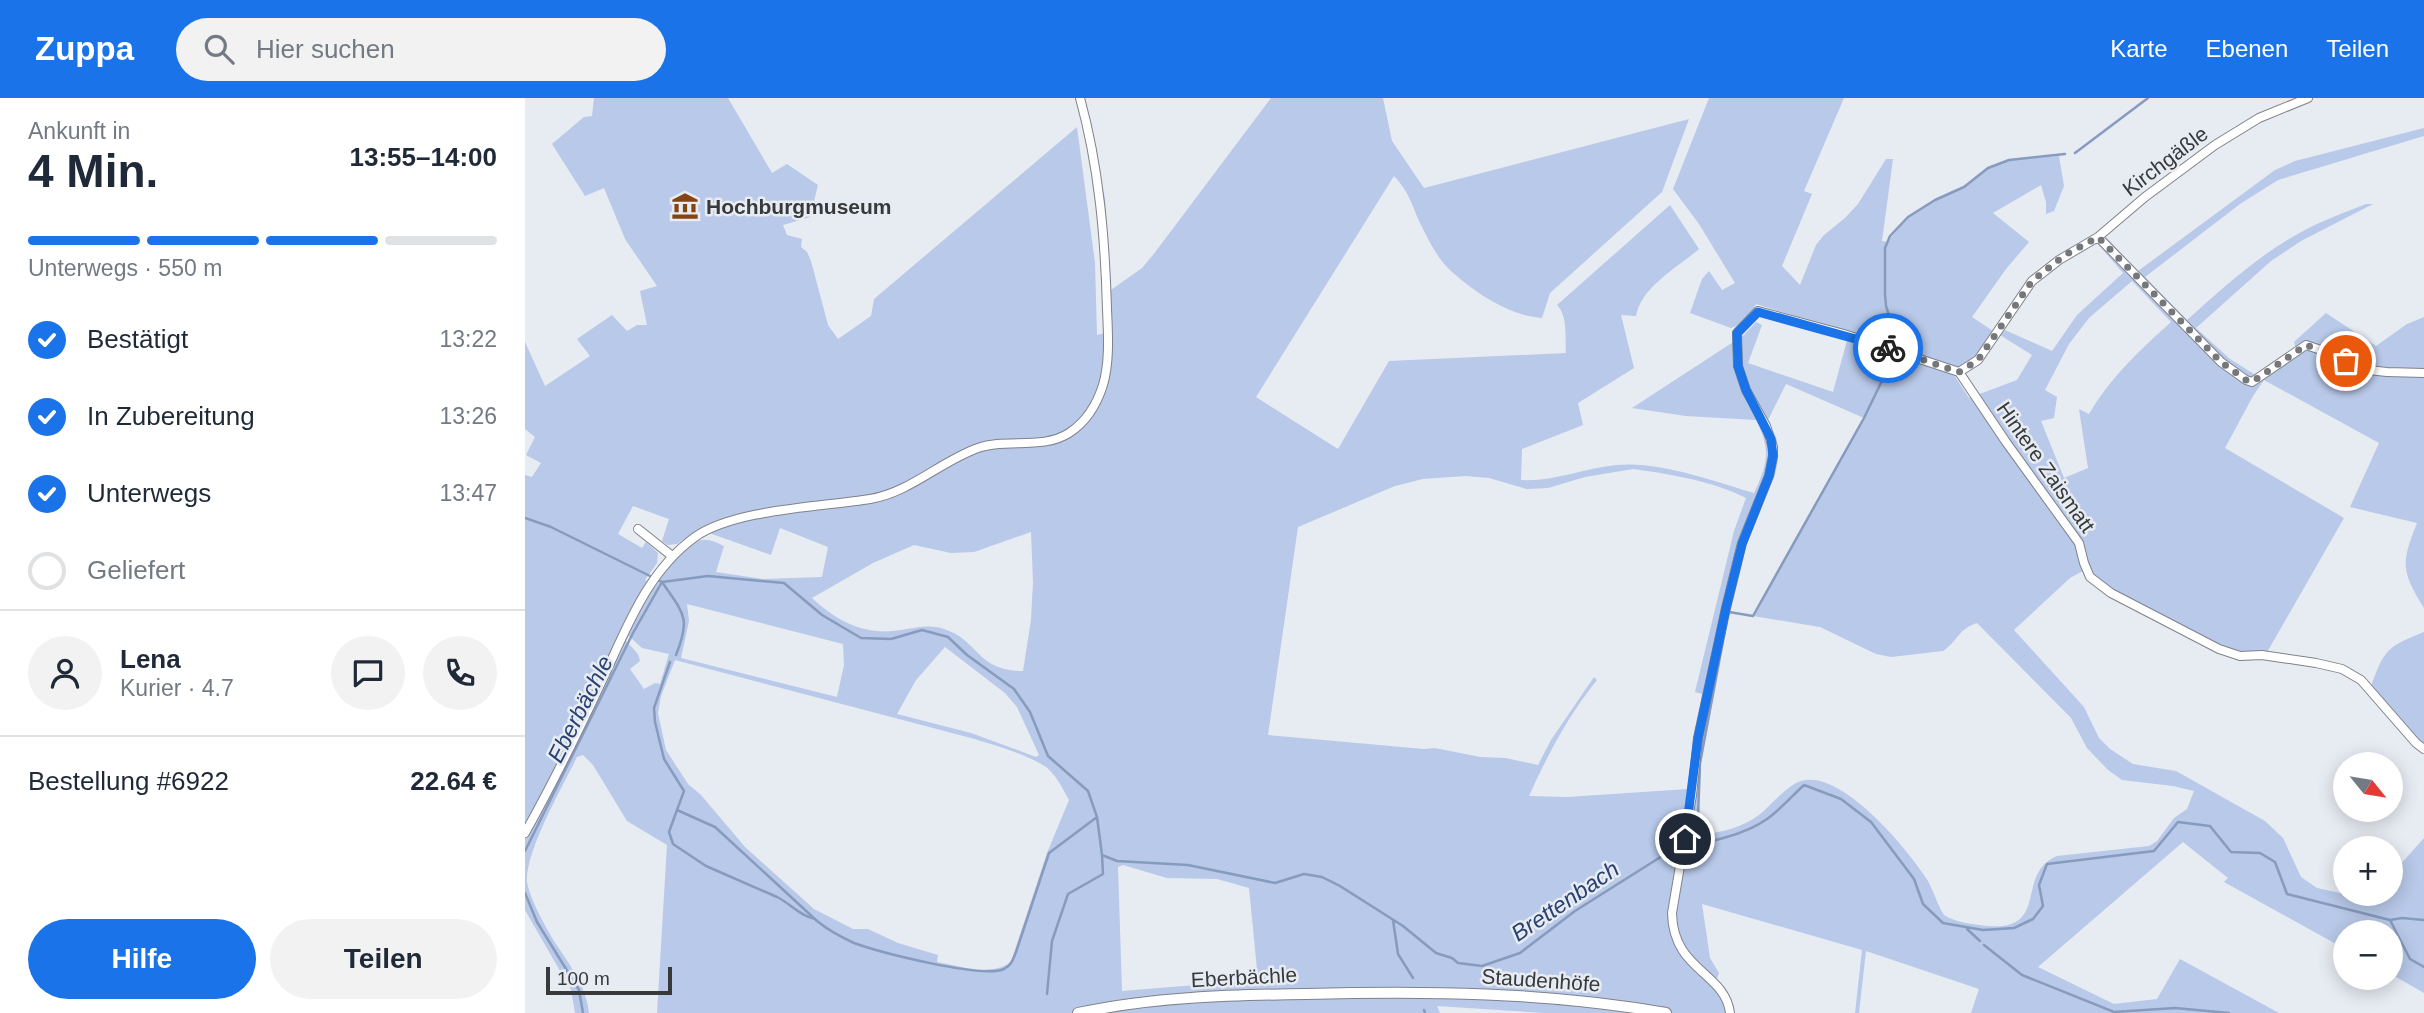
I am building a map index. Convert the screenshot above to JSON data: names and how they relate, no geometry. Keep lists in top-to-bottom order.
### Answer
{
  "streets": {
    "main road": ["Eberbächle", "Staudenhöfe"],
    "street": ["Kirchgäßle", "Hintere Zaismatt"]
  },
  "crossings": [
    ["Kirchgäßle", "Hintere Zaismatt"],
    ["Eberbächle", "Staudenhöfe"]
  ],
  "water": ["Eberbächle", "Brettenbach"],
  "places": {
    "museum": ["Hochburgmuseum"]
  },
  "scale_bar": "100 m",
  "north": "bottom right",
  "page": {
    "header": "Zuppa",
    "search": "Hier suchen",
    "nav": ["Karte", "Ebenen", "Teilen"],
    "heading": ["4 Min.", "Ankunft in", "13:55–14:00"],
    "panel": [
      "Lena",
      "Kurier · 4.7",
      "Bestellung #6922",
      "22.64 €"
    ],
    "bar": "Unterwegs · 550 m",
    "list": [
      ["Bestätigt", "13:22"],
      ["In Zubereitung", "13:26"],
      ["Unterwegs", "13:47"],
      "Geliefert"
    ],
    "map_buttons": ["+", "−"],
    "buttons": ["Hilfe", "Teilen"],
    "scale": "100 m"
  }
}
